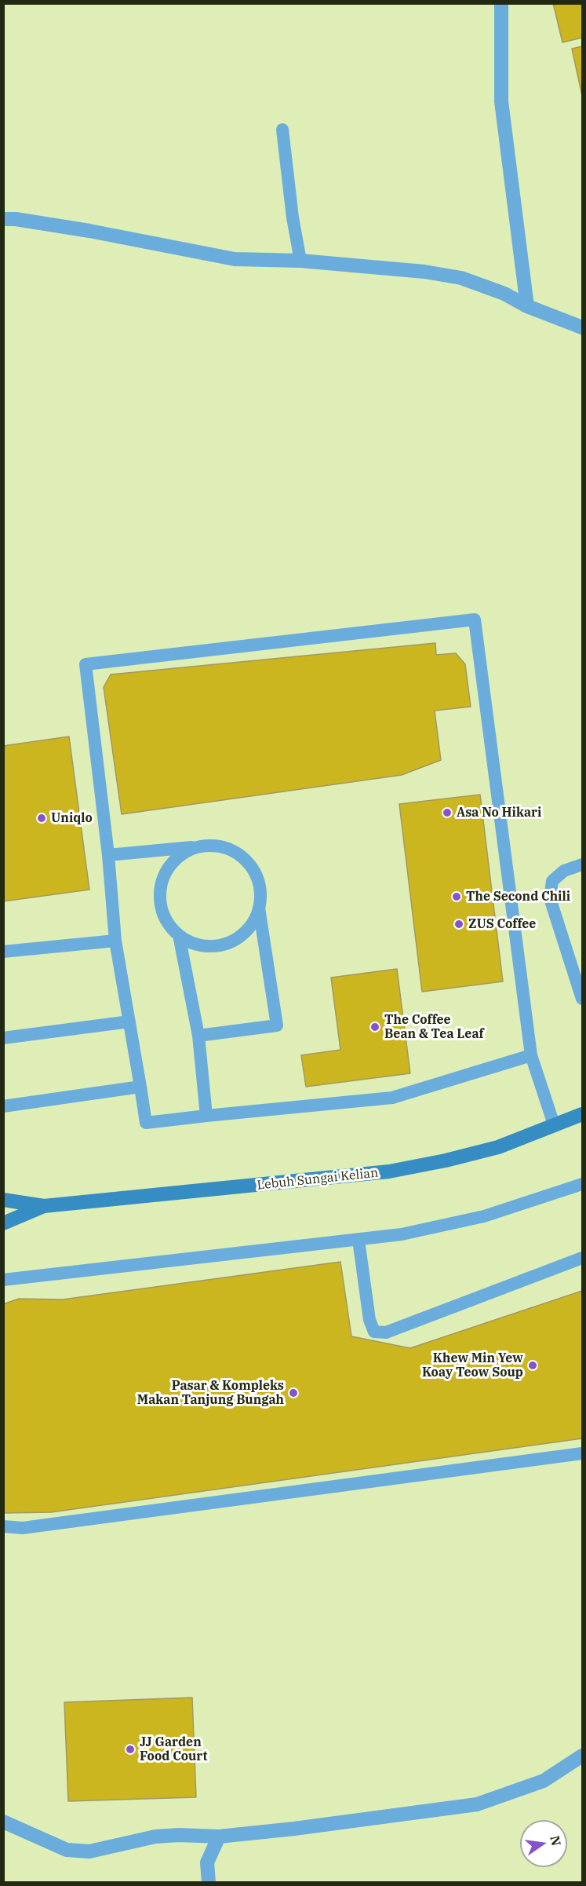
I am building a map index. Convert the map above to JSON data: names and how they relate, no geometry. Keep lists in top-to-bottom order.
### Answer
{
  "streets": {
    "street": ["Lebuh Sungai Kelian"]
  },
  "places": [
    "Asa No Hikari",
    "Uniqlo",
    "The Second Chili",
    "ZUS Coffee",
    "The Coffee Bean & Tea Leaf",
    "Khew Min Yew Koay Teow Soup",
    "Pasar & Kompleks Makan Tanjung Bungah",
    "JJ Garden Food Court"
  ],
  "north": "right"
}
